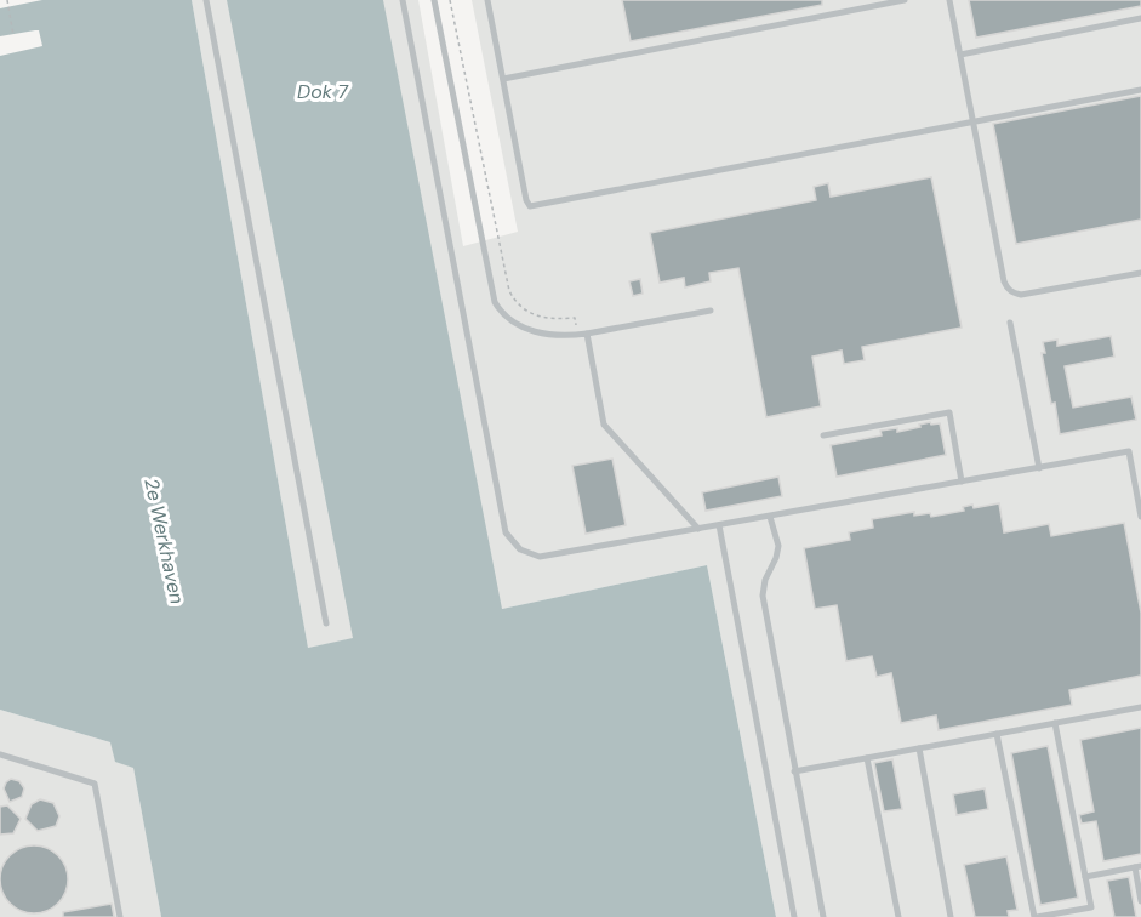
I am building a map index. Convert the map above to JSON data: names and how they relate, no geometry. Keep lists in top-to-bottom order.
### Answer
{
  "water": ["Dok 7", "2e Werkhaven"]
}
